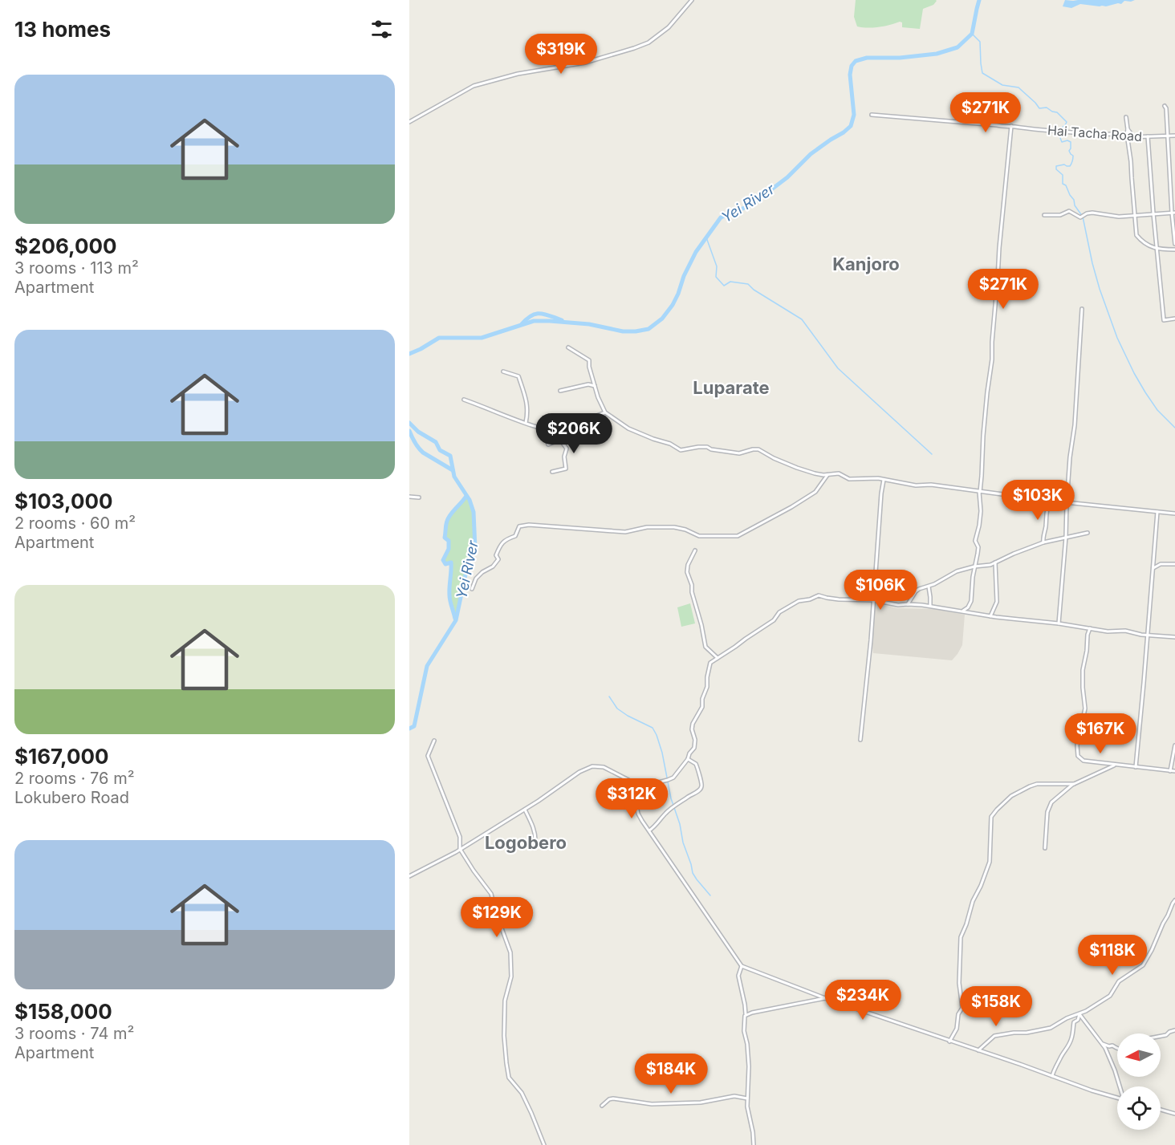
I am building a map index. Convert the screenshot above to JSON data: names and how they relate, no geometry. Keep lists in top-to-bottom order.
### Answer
{
  "streets": {
    "street": ["Hai Tacha Road"]
  },
  "districts": ["Kanjoro", "Luparate", "Logobero"],
  "water": ["Yei River"],
  "north": "left",
  "page": {
    "heading": "13 homes",
    "price": [
      "$319K",
      "$271K",
      "$271K",
      "$206K",
      "$103K",
      "$106K",
      "$167K",
      "$312K",
      "$129K",
      "$118K",
      "$234K",
      "$158K",
      "$184K"
    ],
    "list": [
      {
        "name": "$206,000",
        "note": "3 rooms · 113 m² · Apartment"
      },
      {
        "name": "$103,000",
        "note": "2 rooms · 60 m² · Apartment"
      },
      {
        "name": "$167,000",
        "note": "2 rooms · 76 m² · Lokubero Road"
      },
      {
        "name": "$158,000",
        "note": "3 rooms · 74 m² · Apartment"
      }
    ]
  }
}
